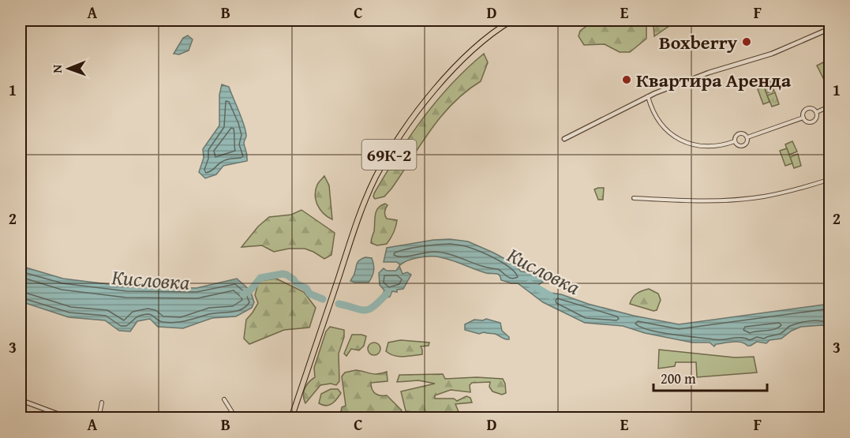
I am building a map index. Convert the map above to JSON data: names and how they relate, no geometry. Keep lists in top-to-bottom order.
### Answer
{
  "streets": {
    "main road": ["69К-2"]
  },
  "water": ["Кисловка"],
  "places": ["Boxberry", "Квартира Аренда"],
  "scale_bar": "200 m",
  "north": "left",
  "grid": {
    "columns": [
      "A",
      "B",
      "C",
      "D",
      "E",
      "F"
    ],
    "rows": ["1", "2", "3"]
  }
}
